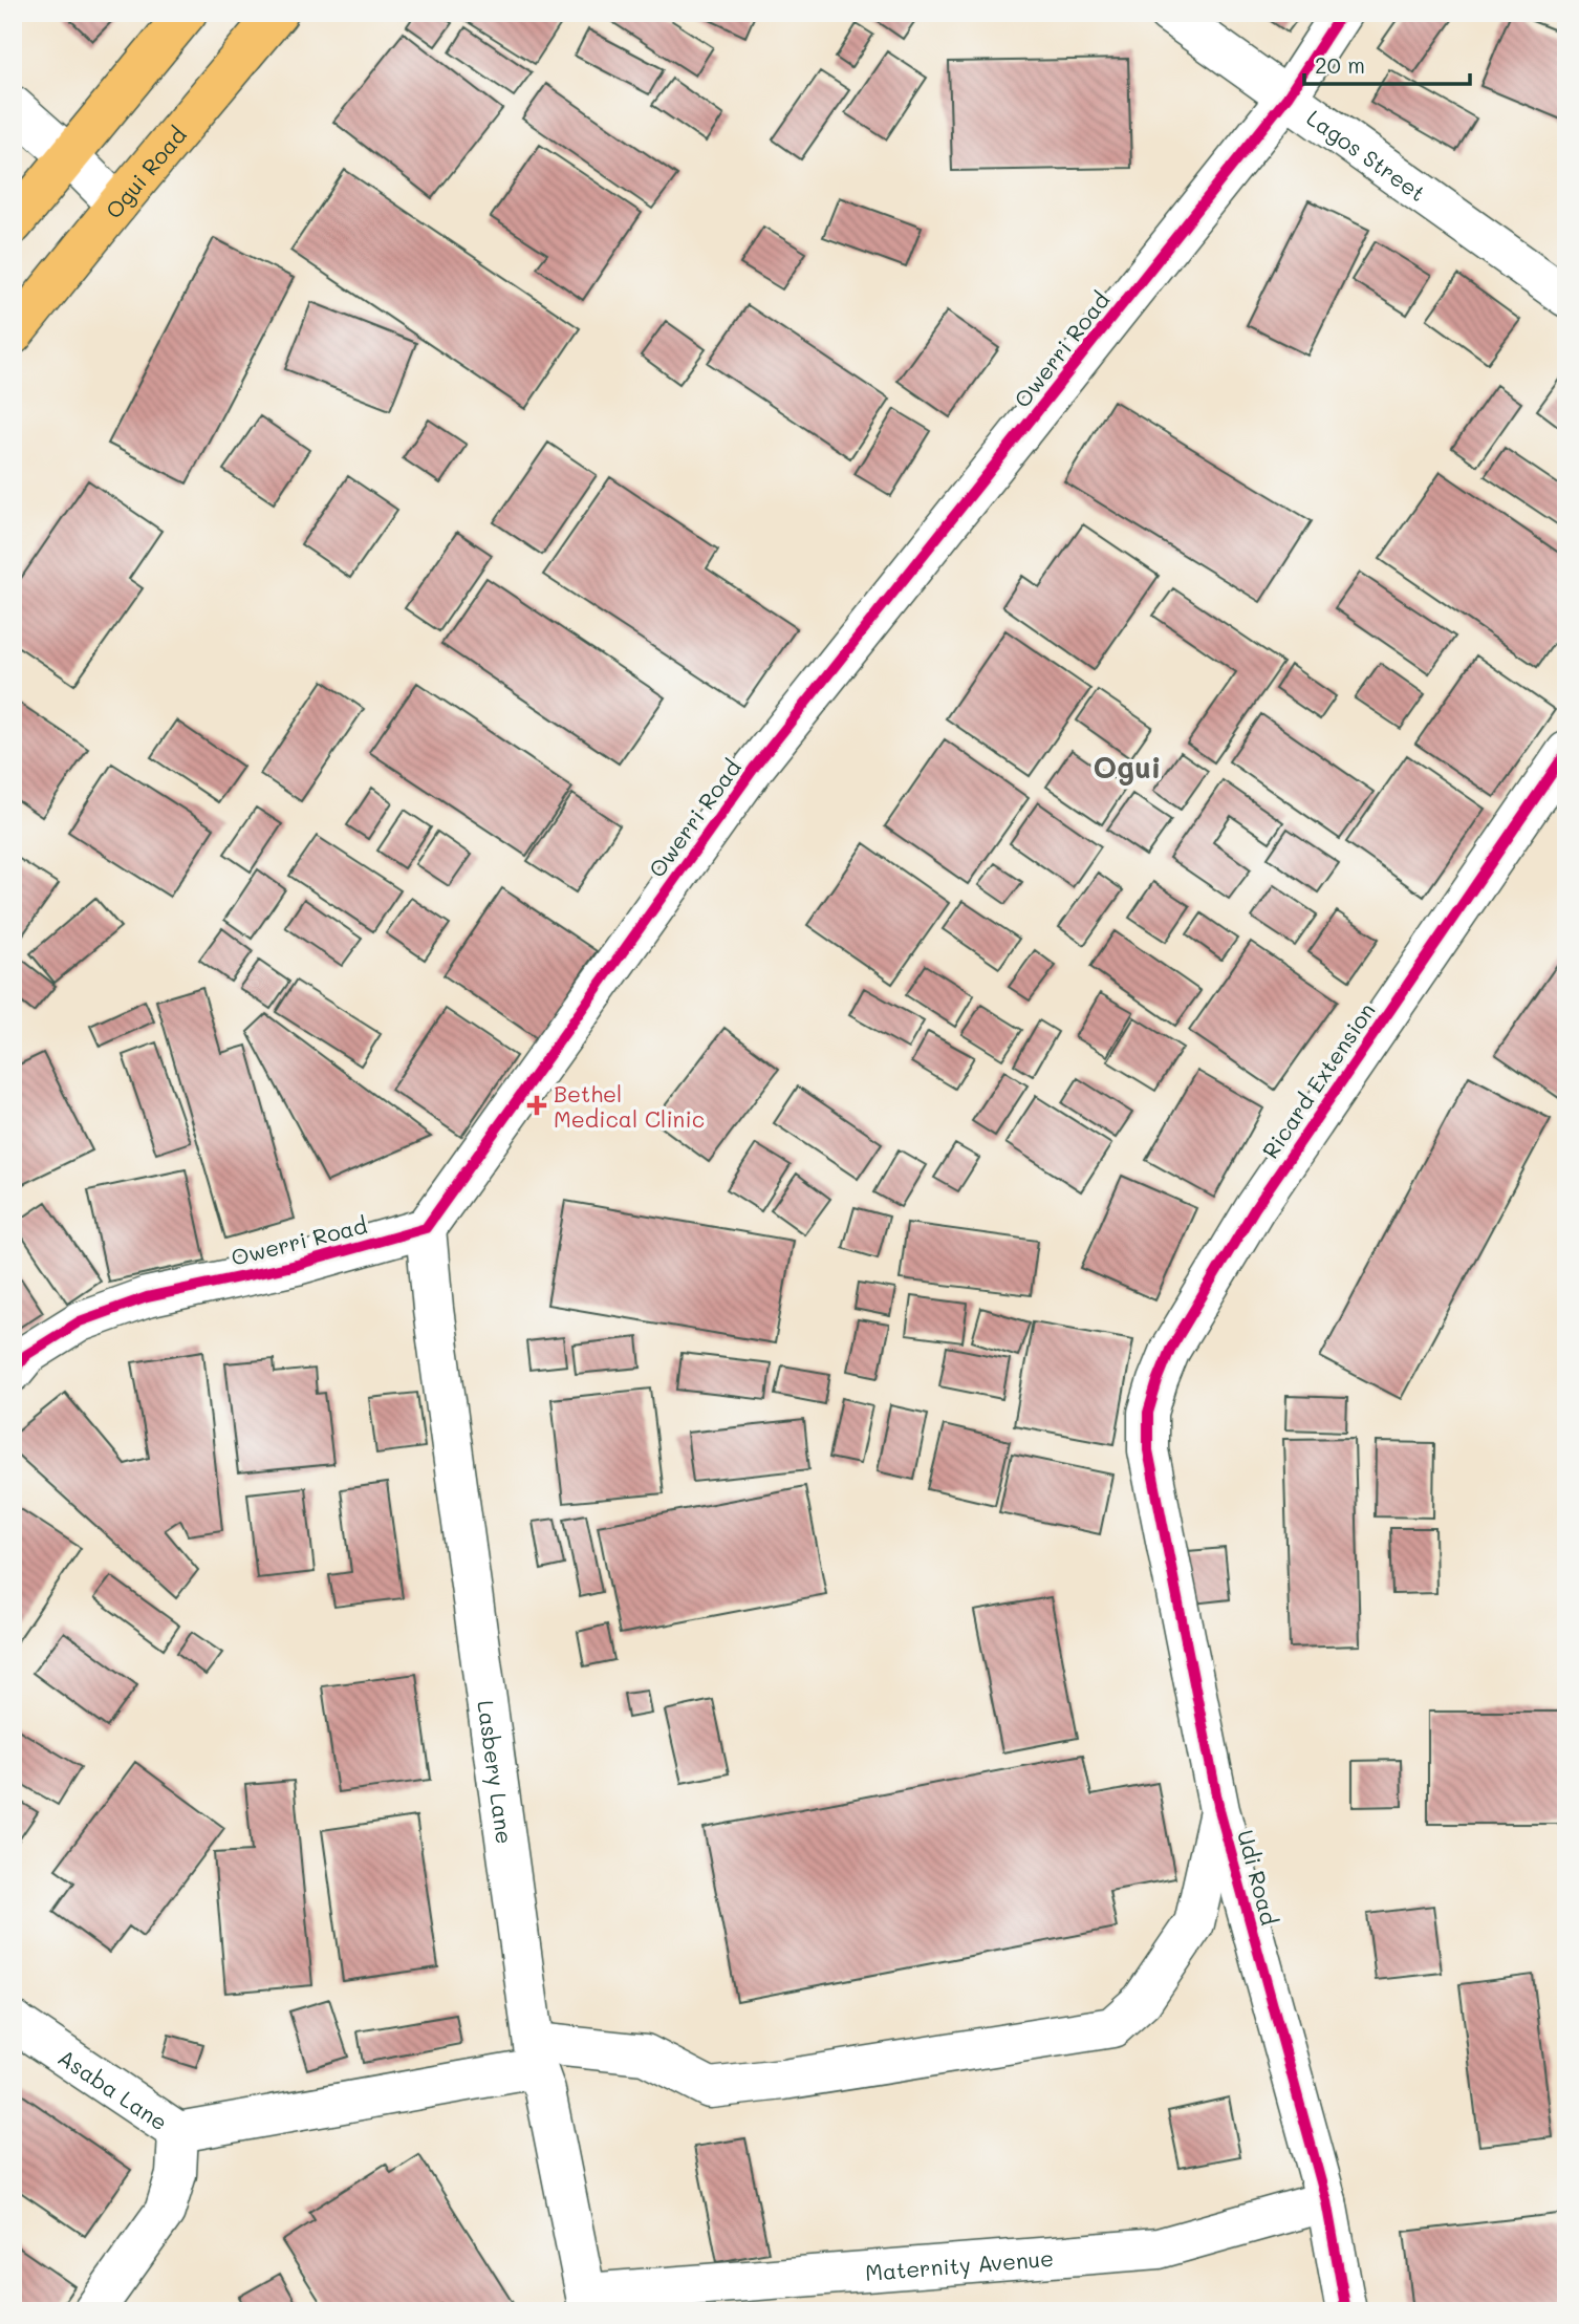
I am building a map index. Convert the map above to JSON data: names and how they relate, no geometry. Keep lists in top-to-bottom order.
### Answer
{
  "streets": {
    "main road": ["Ogui Road"],
    "street": [
      "Lagos Street",
      "Owerri Road",
      "Ricard Extension",
      "Lasbery Lane",
      "Udi Road",
      "Asaba Lane",
      "Maternity Avenue"
    ]
  },
  "crossings": [
    ["Lagos Street", "Owerri Road"],
    ["Owerri Road", "Lasbery Lane"],
    ["Ricard Extension", "Udi Road"],
    ["Lasbery Lane", "Maternity Avenue"],
    ["Udi Road", "Maternity Avenue"]
  ],
  "districts": ["Ogui"],
  "places": {
    "health": ["Bethel Medical Clinic"]
  },
  "scale_bar": "20 m"
}
